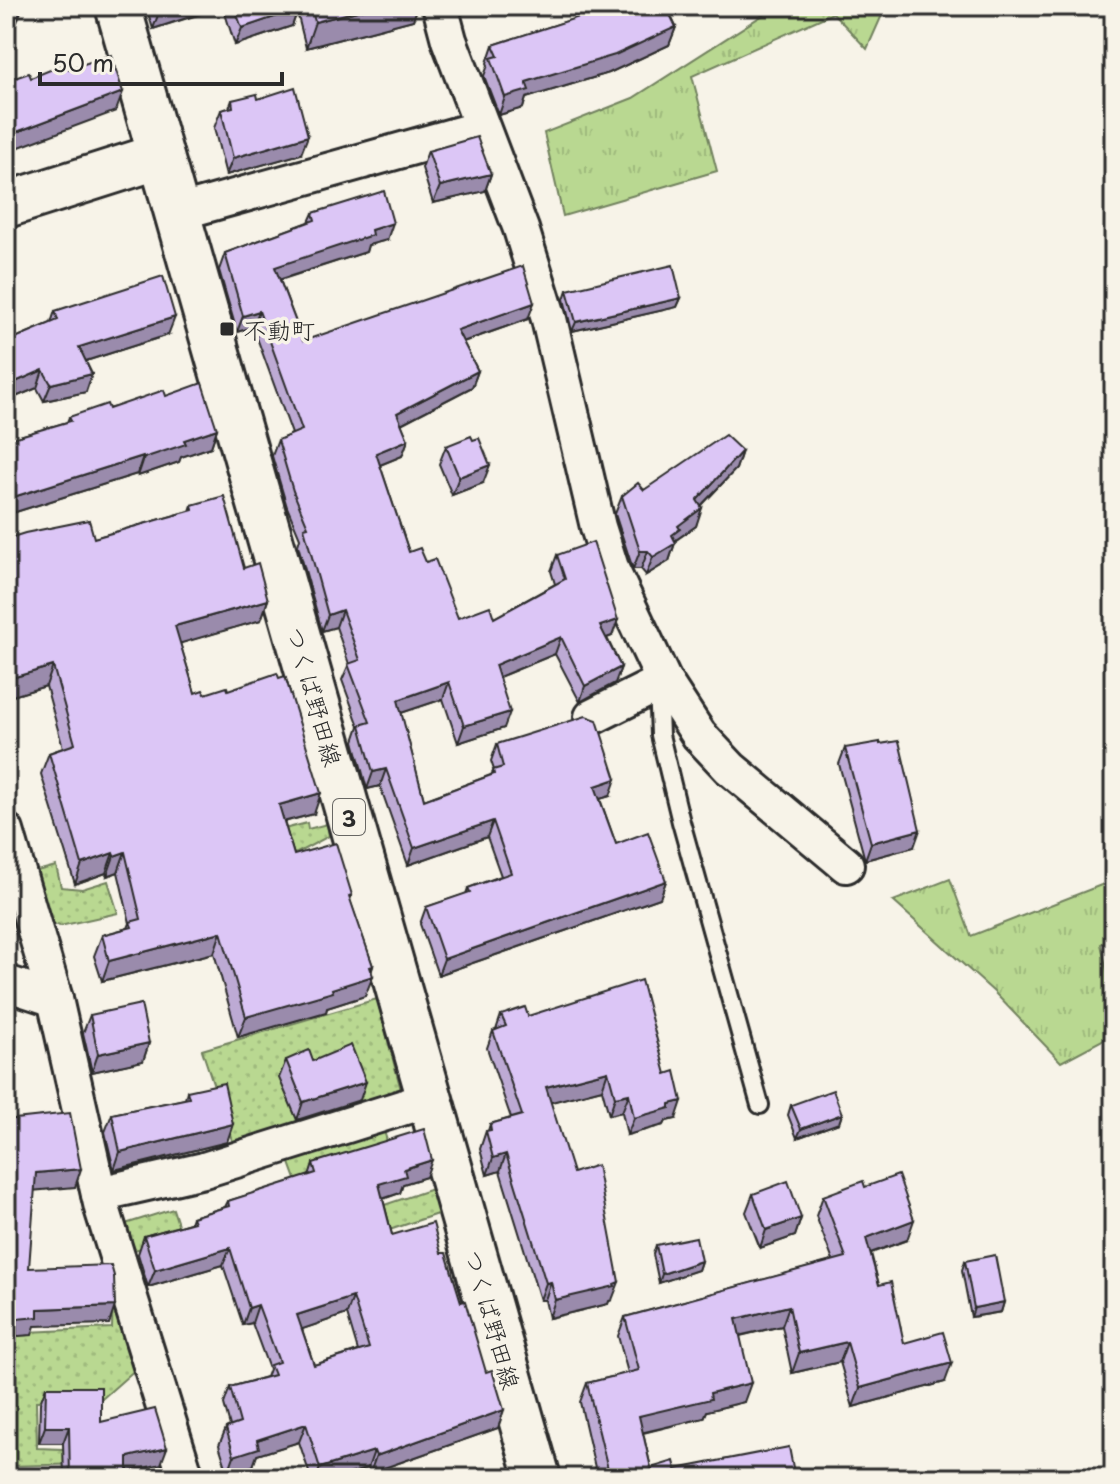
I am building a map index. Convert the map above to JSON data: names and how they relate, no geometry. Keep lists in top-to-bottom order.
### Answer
{
  "streets": {
    "main road": ["つくば野田線", "3"]
  },
  "places": {
    "transit": ["不動町"]
  },
  "scale_bar": "50 m"
}
